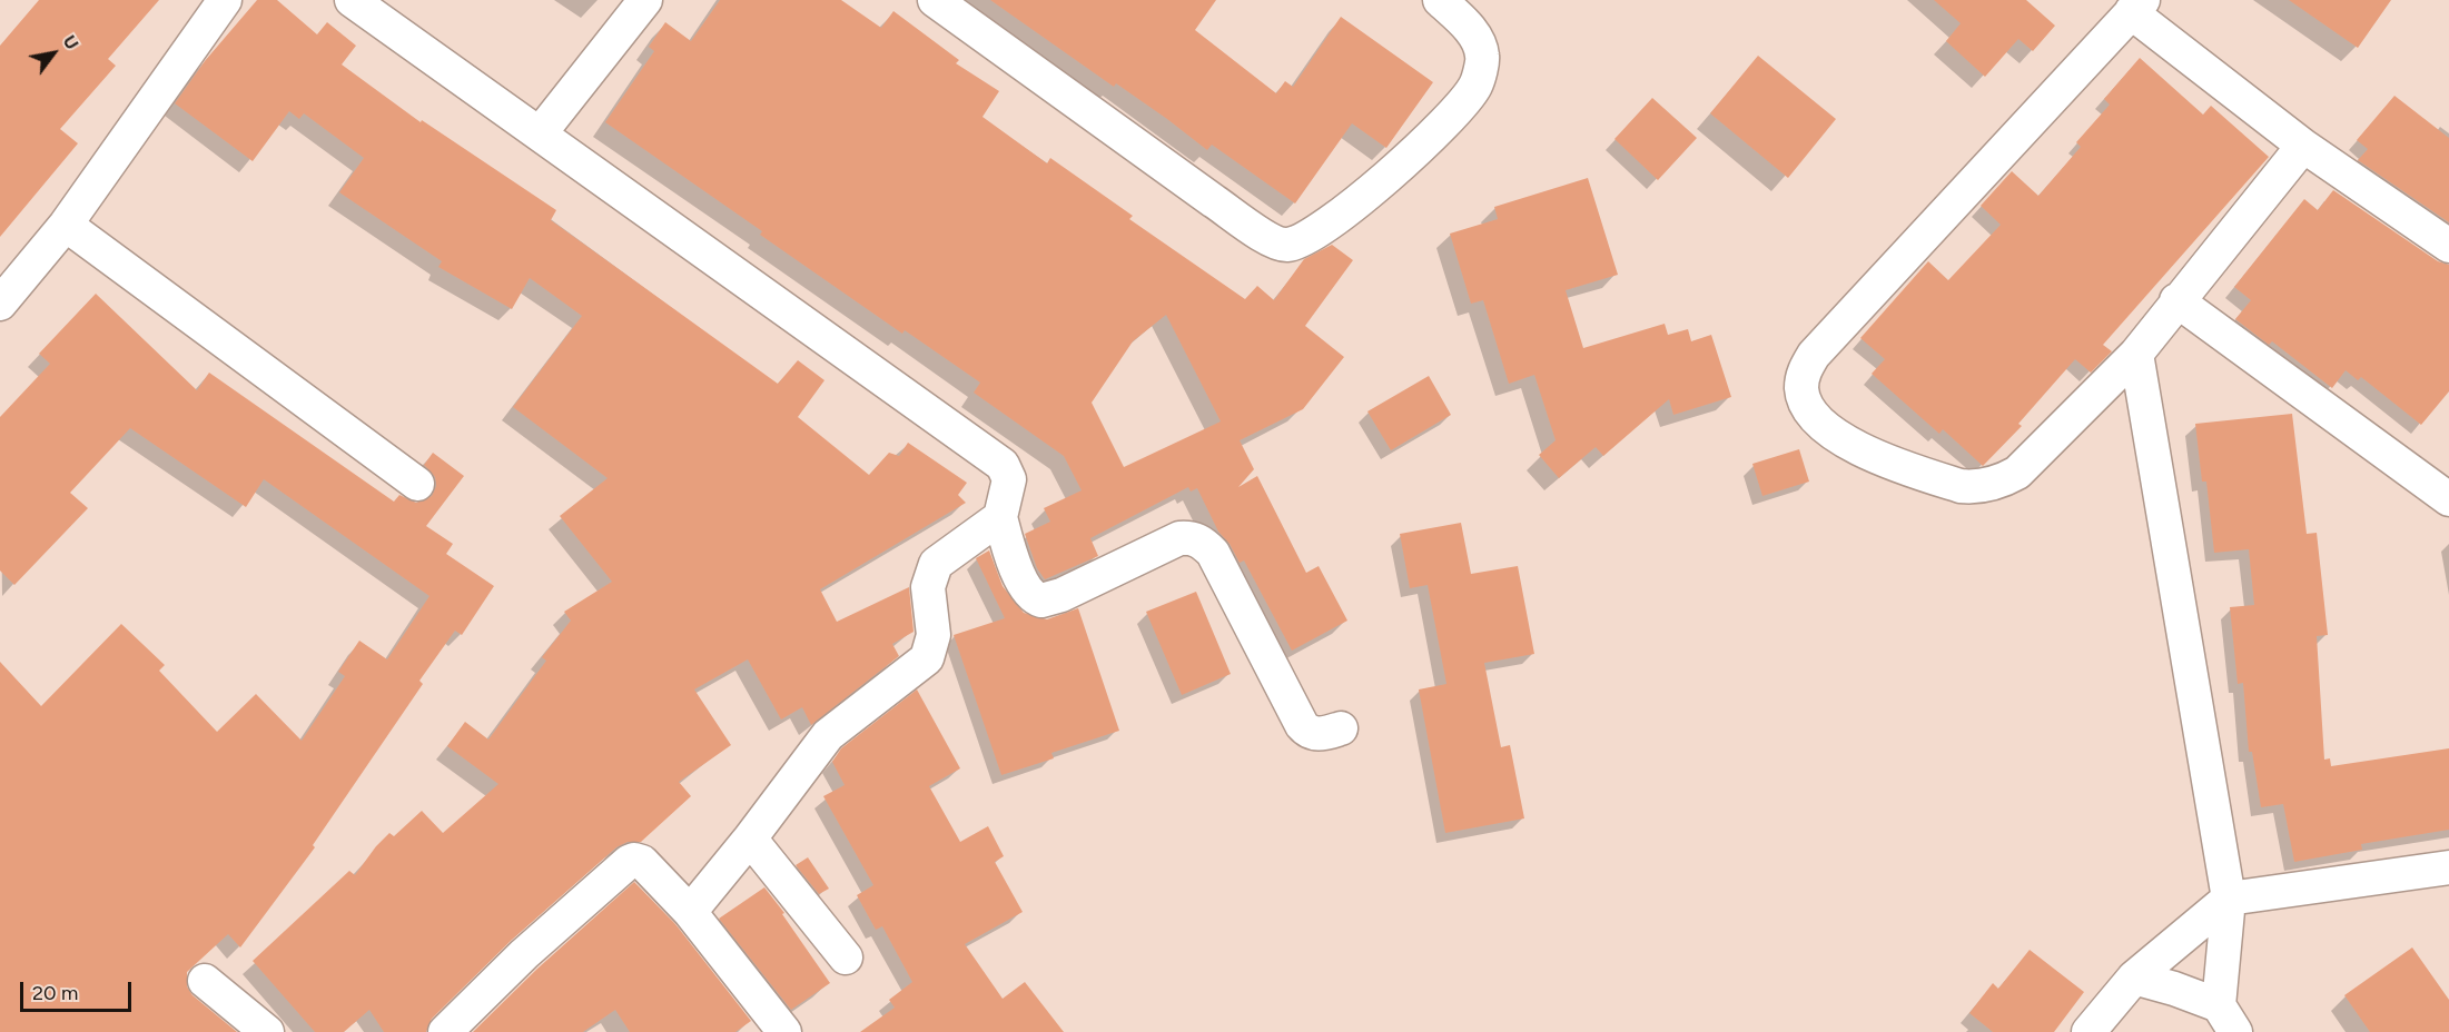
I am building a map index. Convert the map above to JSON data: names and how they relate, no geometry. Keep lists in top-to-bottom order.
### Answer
{
  "scale_bar": "20 m",
  "north": "top right"
}
